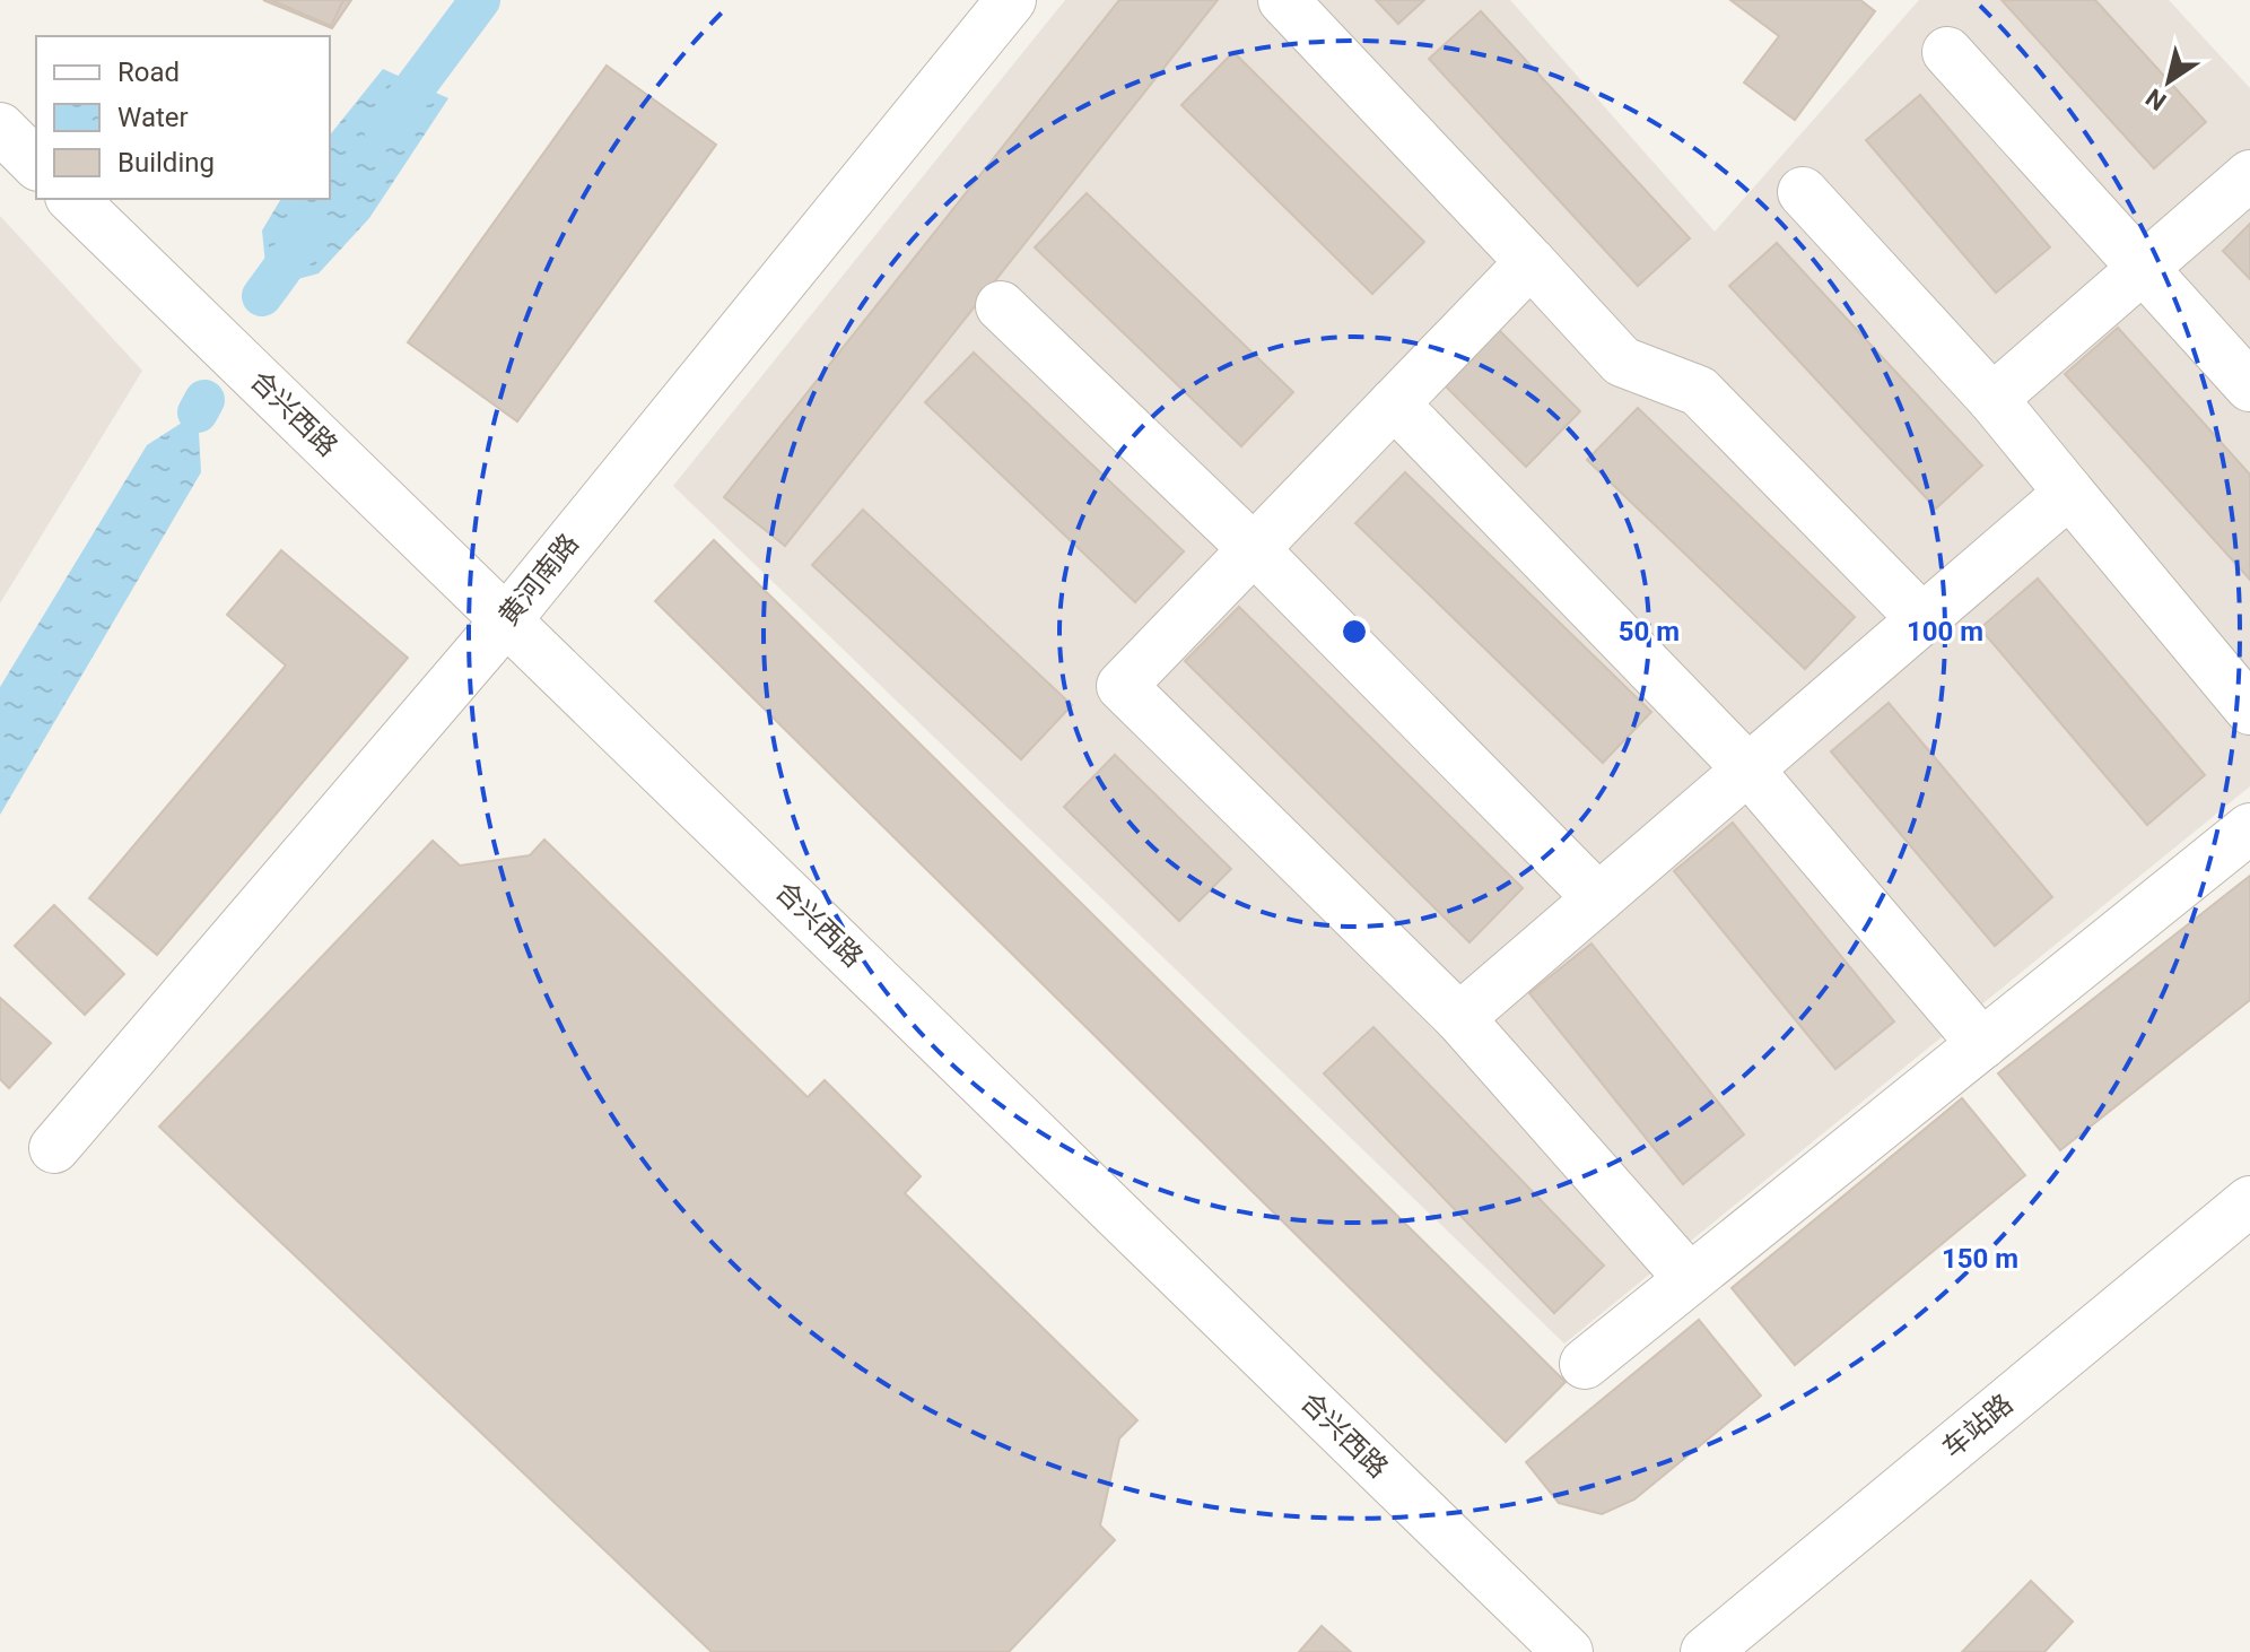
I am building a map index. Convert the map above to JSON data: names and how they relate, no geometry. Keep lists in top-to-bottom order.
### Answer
{
  "streets": {
    "street": ["合兴西路", "黄河南路", "车站路"]
  },
  "crossings": [
    ["合兴西路", "黄河南路"]
  ],
  "legend": ["Road", "Water", "Building"],
  "north": "bottom left",
  "rings": ["50 m", "100 m", "150 m"]
}
